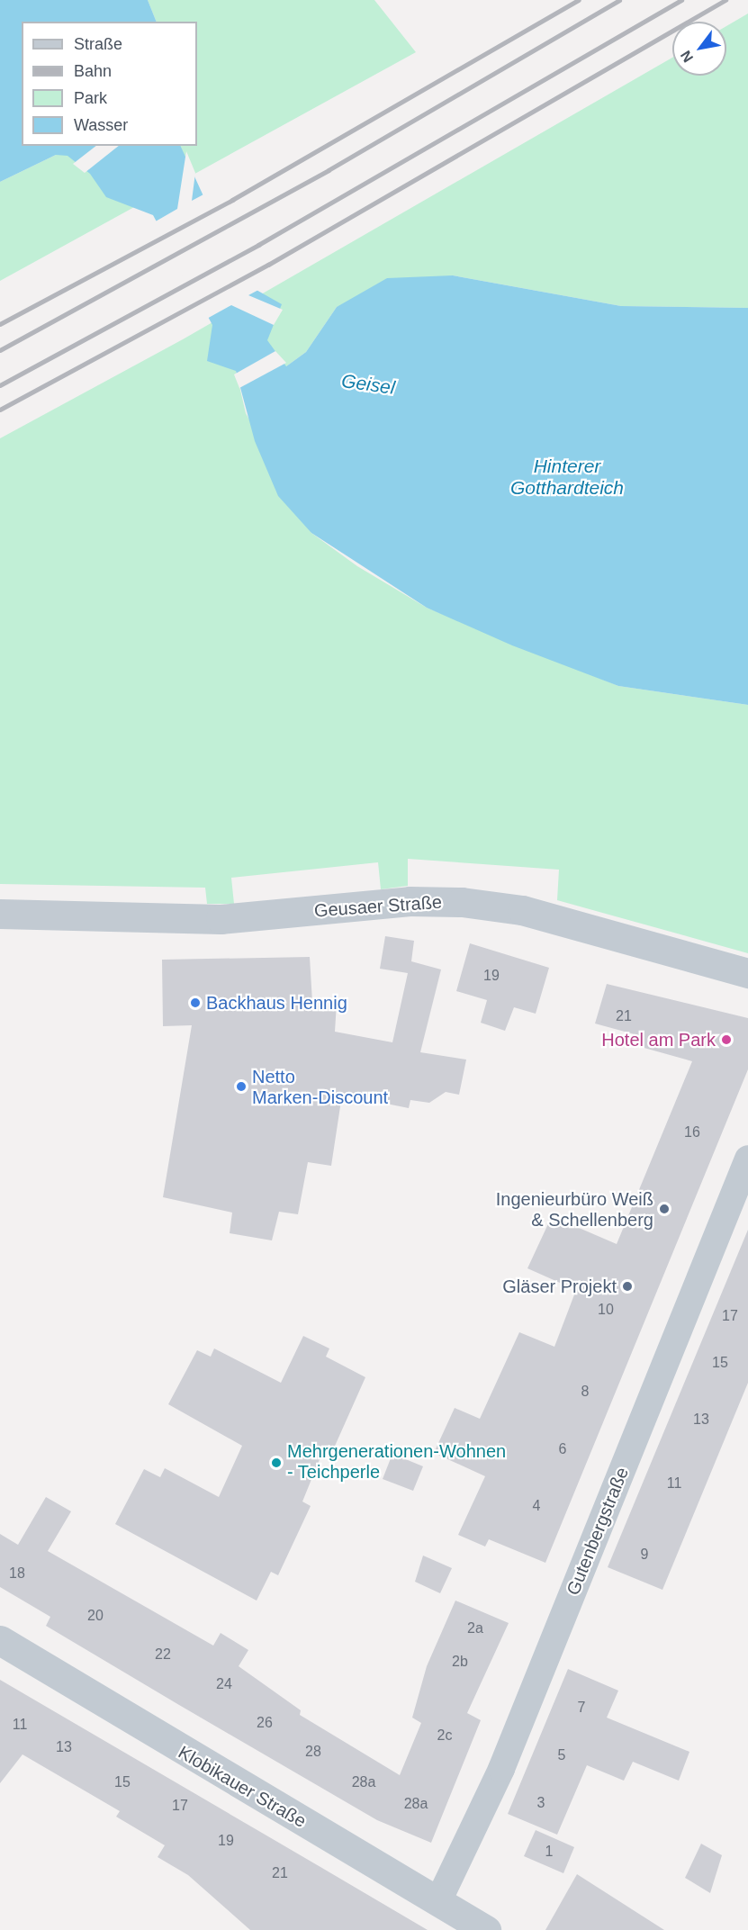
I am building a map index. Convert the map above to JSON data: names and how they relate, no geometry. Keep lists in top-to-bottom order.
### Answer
{
  "streets": {
    "street": ["Geusaer Straße", "Gutenbergstraße", "Klobikauer Straße"]
  },
  "crossings": [
    ["Gutenbergstraße", "Klobikauer Straße"]
  ],
  "water": ["Geisel", "Hinterer Gotthardteich"],
  "places": [
    "Backhaus Hennig",
    "Hotel am Park",
    "Netto Marken-Discount",
    "Ingenieurbüro Weiß & Schellenberg",
    "Gläser Projekt",
    "Mehrgenerationen-Wohnen - Teichperle"
  ],
  "house_numbers": [
    "19",
    "21",
    "16",
    "10",
    "17",
    "15",
    "8",
    "13",
    "6",
    "11",
    "4",
    "9",
    "18",
    "20",
    "2a",
    "22",
    "2b",
    "24",
    "7",
    "26",
    "11",
    "2c",
    "13",
    "28",
    "5",
    "15",
    "28a",
    "3",
    "28a",
    "17",
    "19",
    "1",
    "21"
  ],
  "legend": [
    "Straße",
    "Bahn",
    "Park",
    "Wasser"
  ],
  "north": "bottom left"
}
